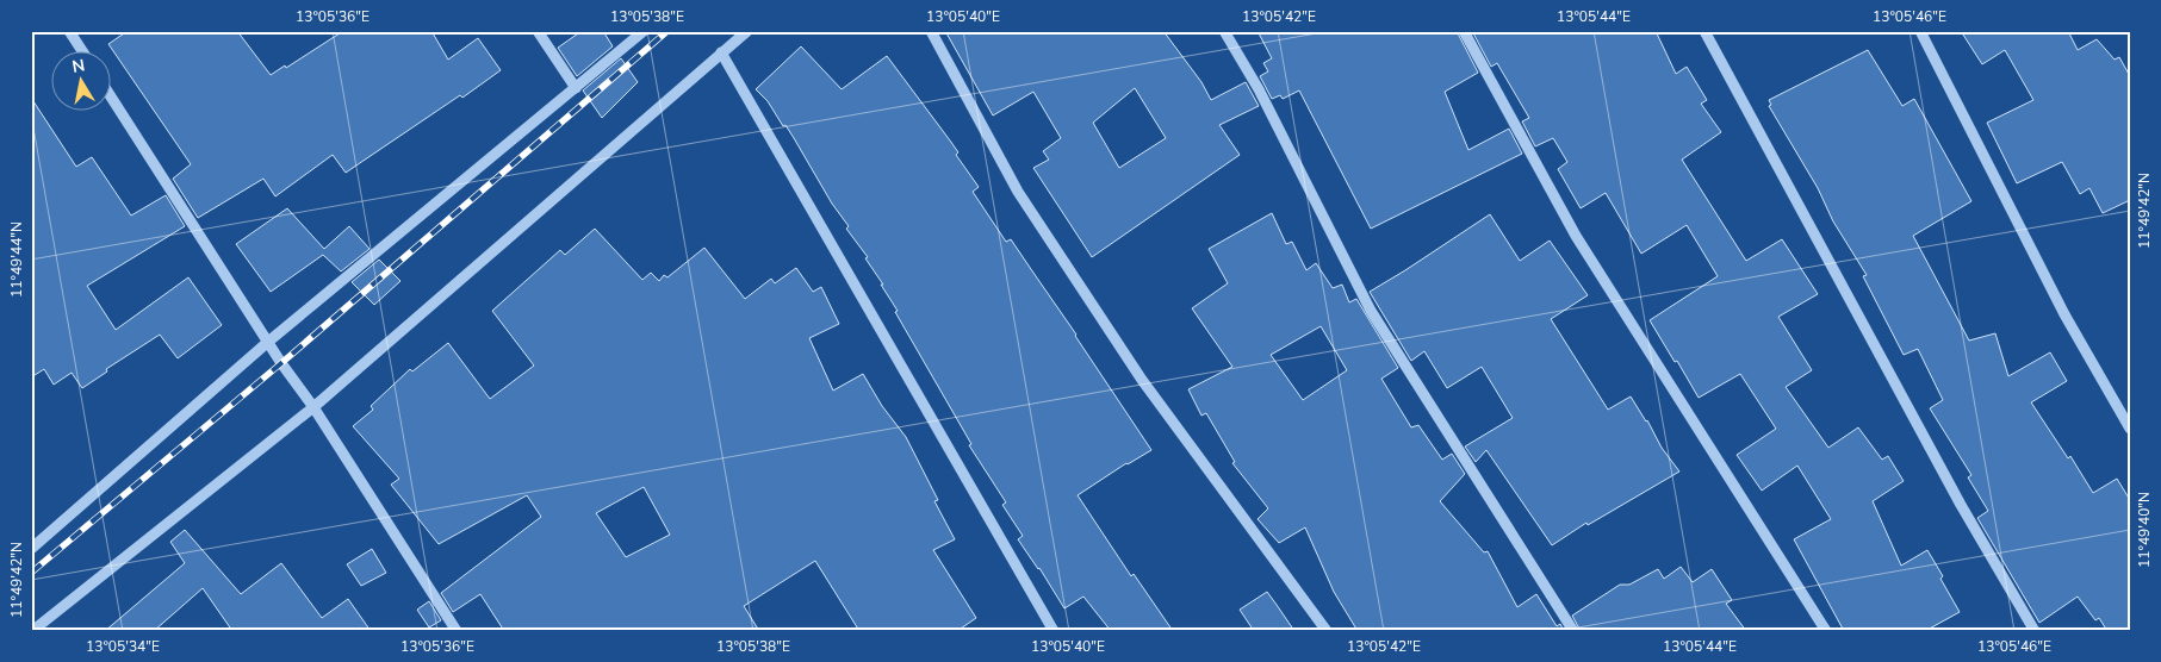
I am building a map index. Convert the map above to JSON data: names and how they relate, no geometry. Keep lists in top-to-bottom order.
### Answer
{
  "north": "top",
  "coordinates": [
    "13°05'36\"E",
    "13°05'38\"E",
    "13°05'40\"E",
    "13°05'42\"E",
    "13°05'44\"E",
    "13°05'46\"E",
    "11°49'42\"N",
    "11°49'44\"N",
    "11°49'40\"N",
    "13°05'34\"E"
  ]
}
